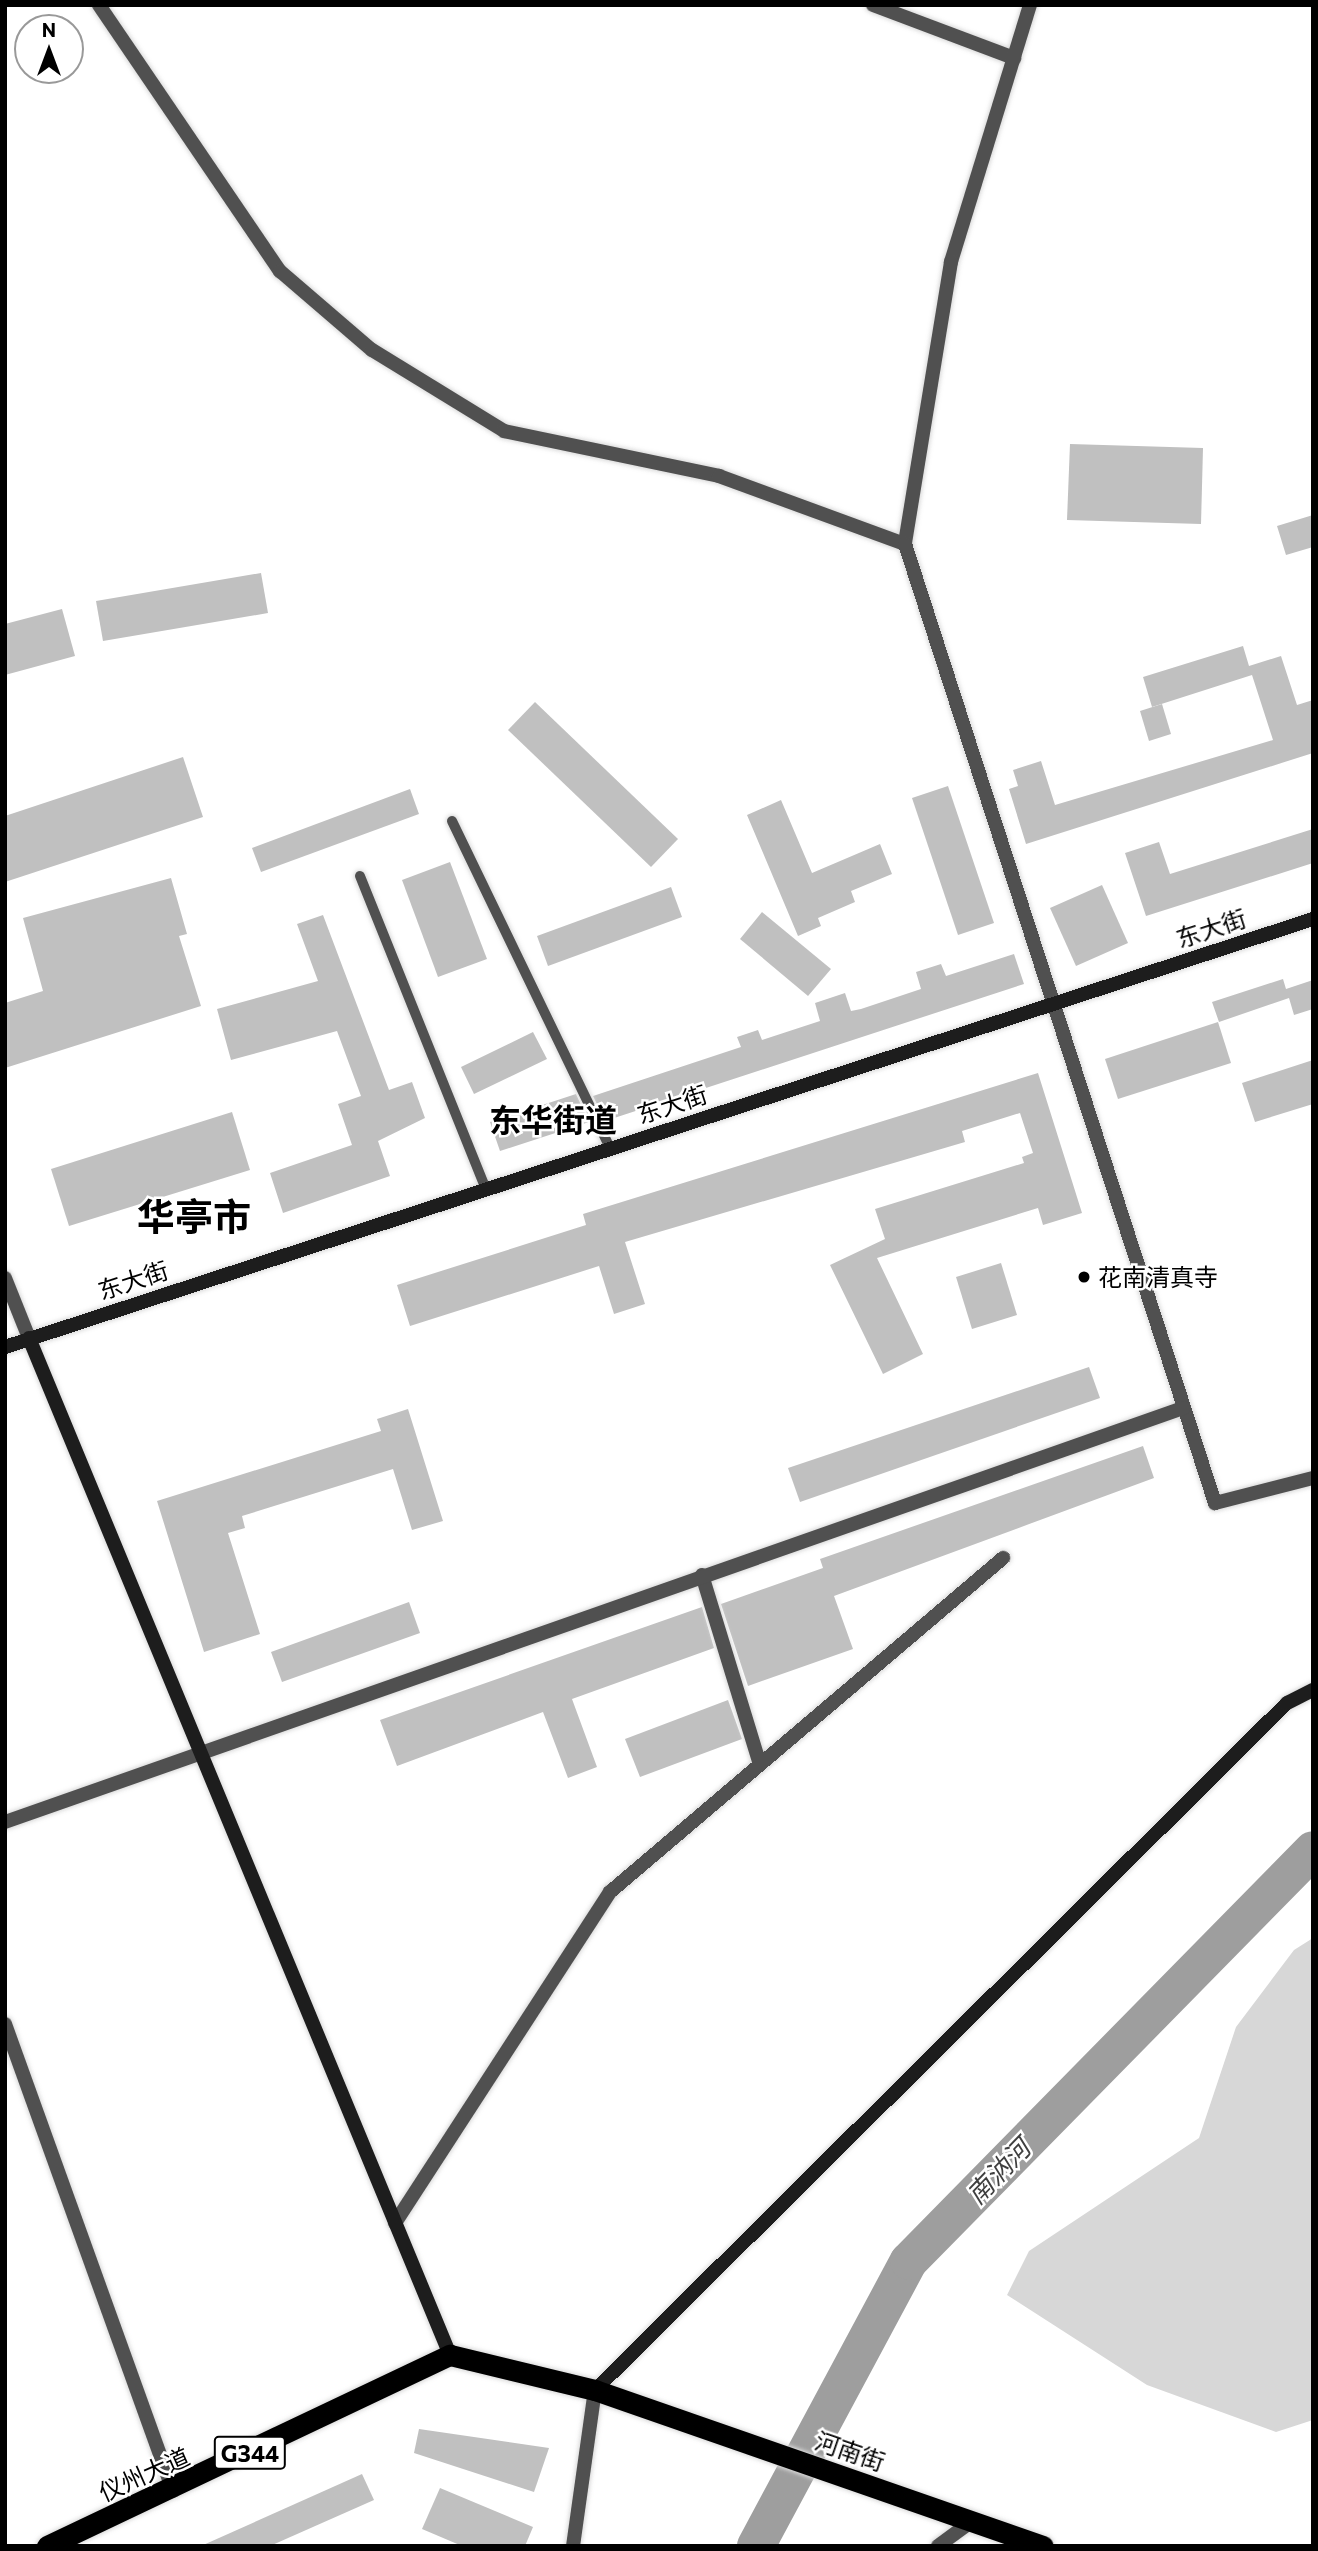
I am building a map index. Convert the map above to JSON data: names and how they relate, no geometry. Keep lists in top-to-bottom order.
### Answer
{
  "streets": {
    "highway": ["河南街", "G344", "仪州大道"],
    "street": ["东大街"]
  },
  "districts": ["东华街道", "华亭市"],
  "water": ["南汭河"],
  "places": ["花南清真寺"],
  "north": "top"
}
